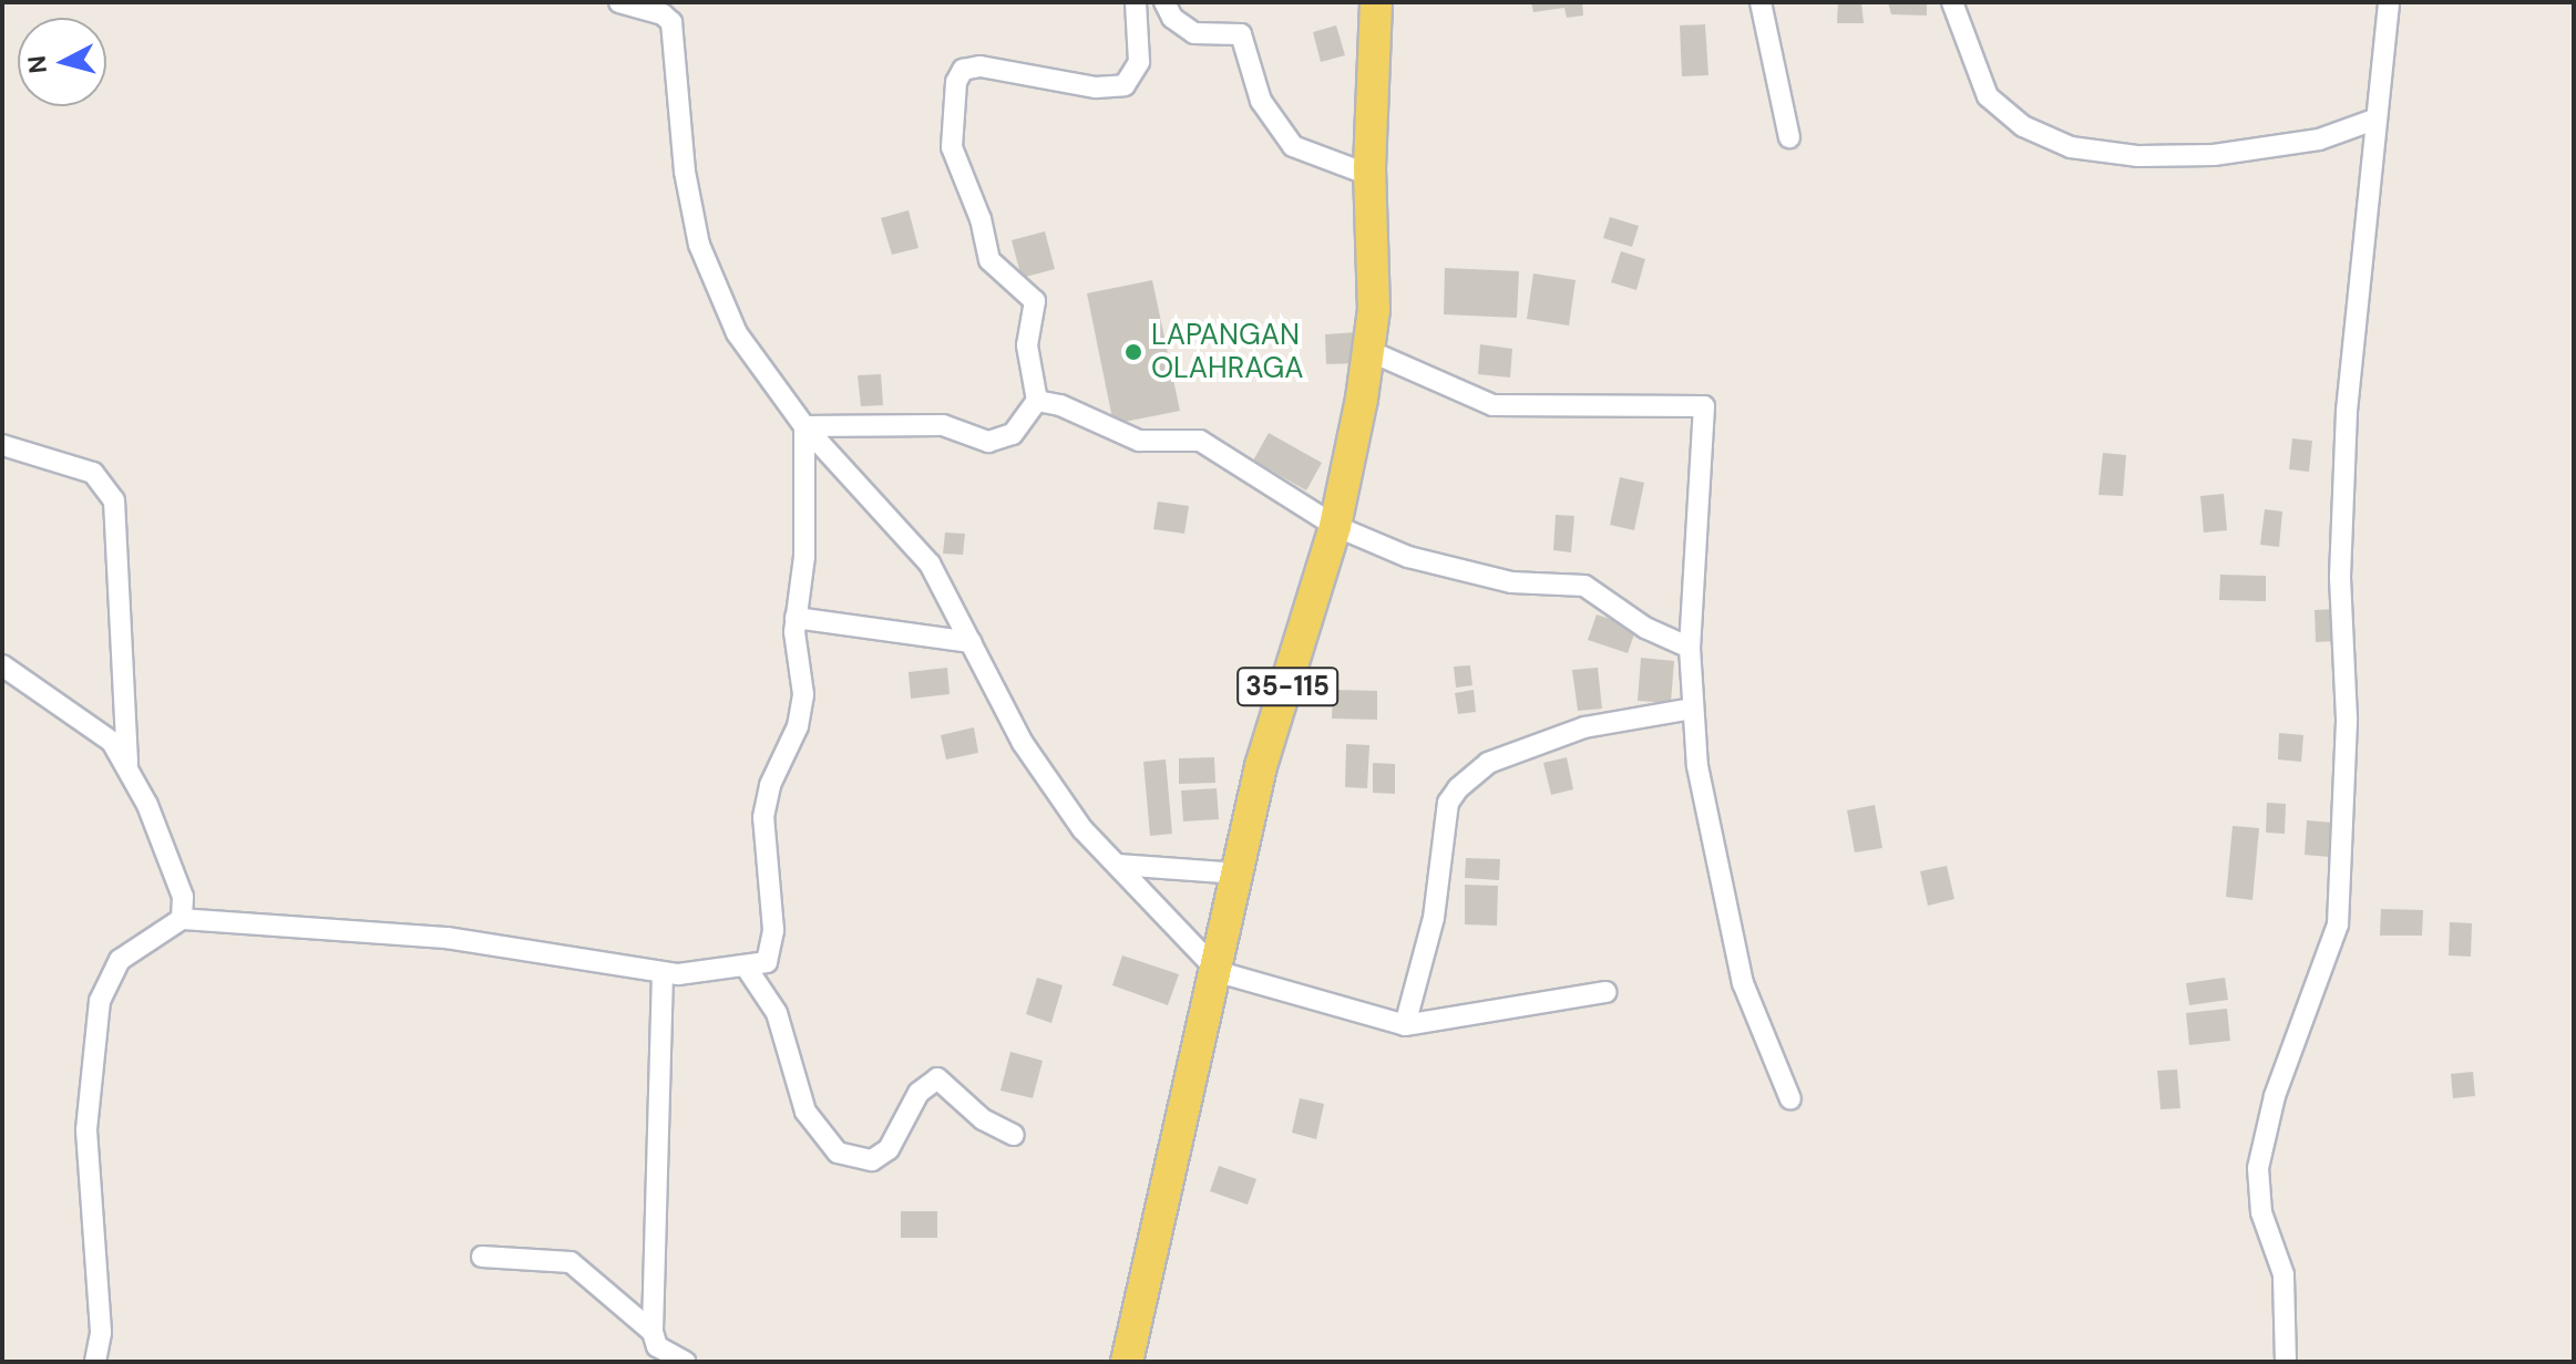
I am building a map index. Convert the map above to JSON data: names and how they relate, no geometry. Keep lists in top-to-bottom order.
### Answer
{
  "streets": {
    "main road": ["35-115"]
  },
  "places": ["LAPANGAN OLAHRAGA"],
  "north": "left"
}
